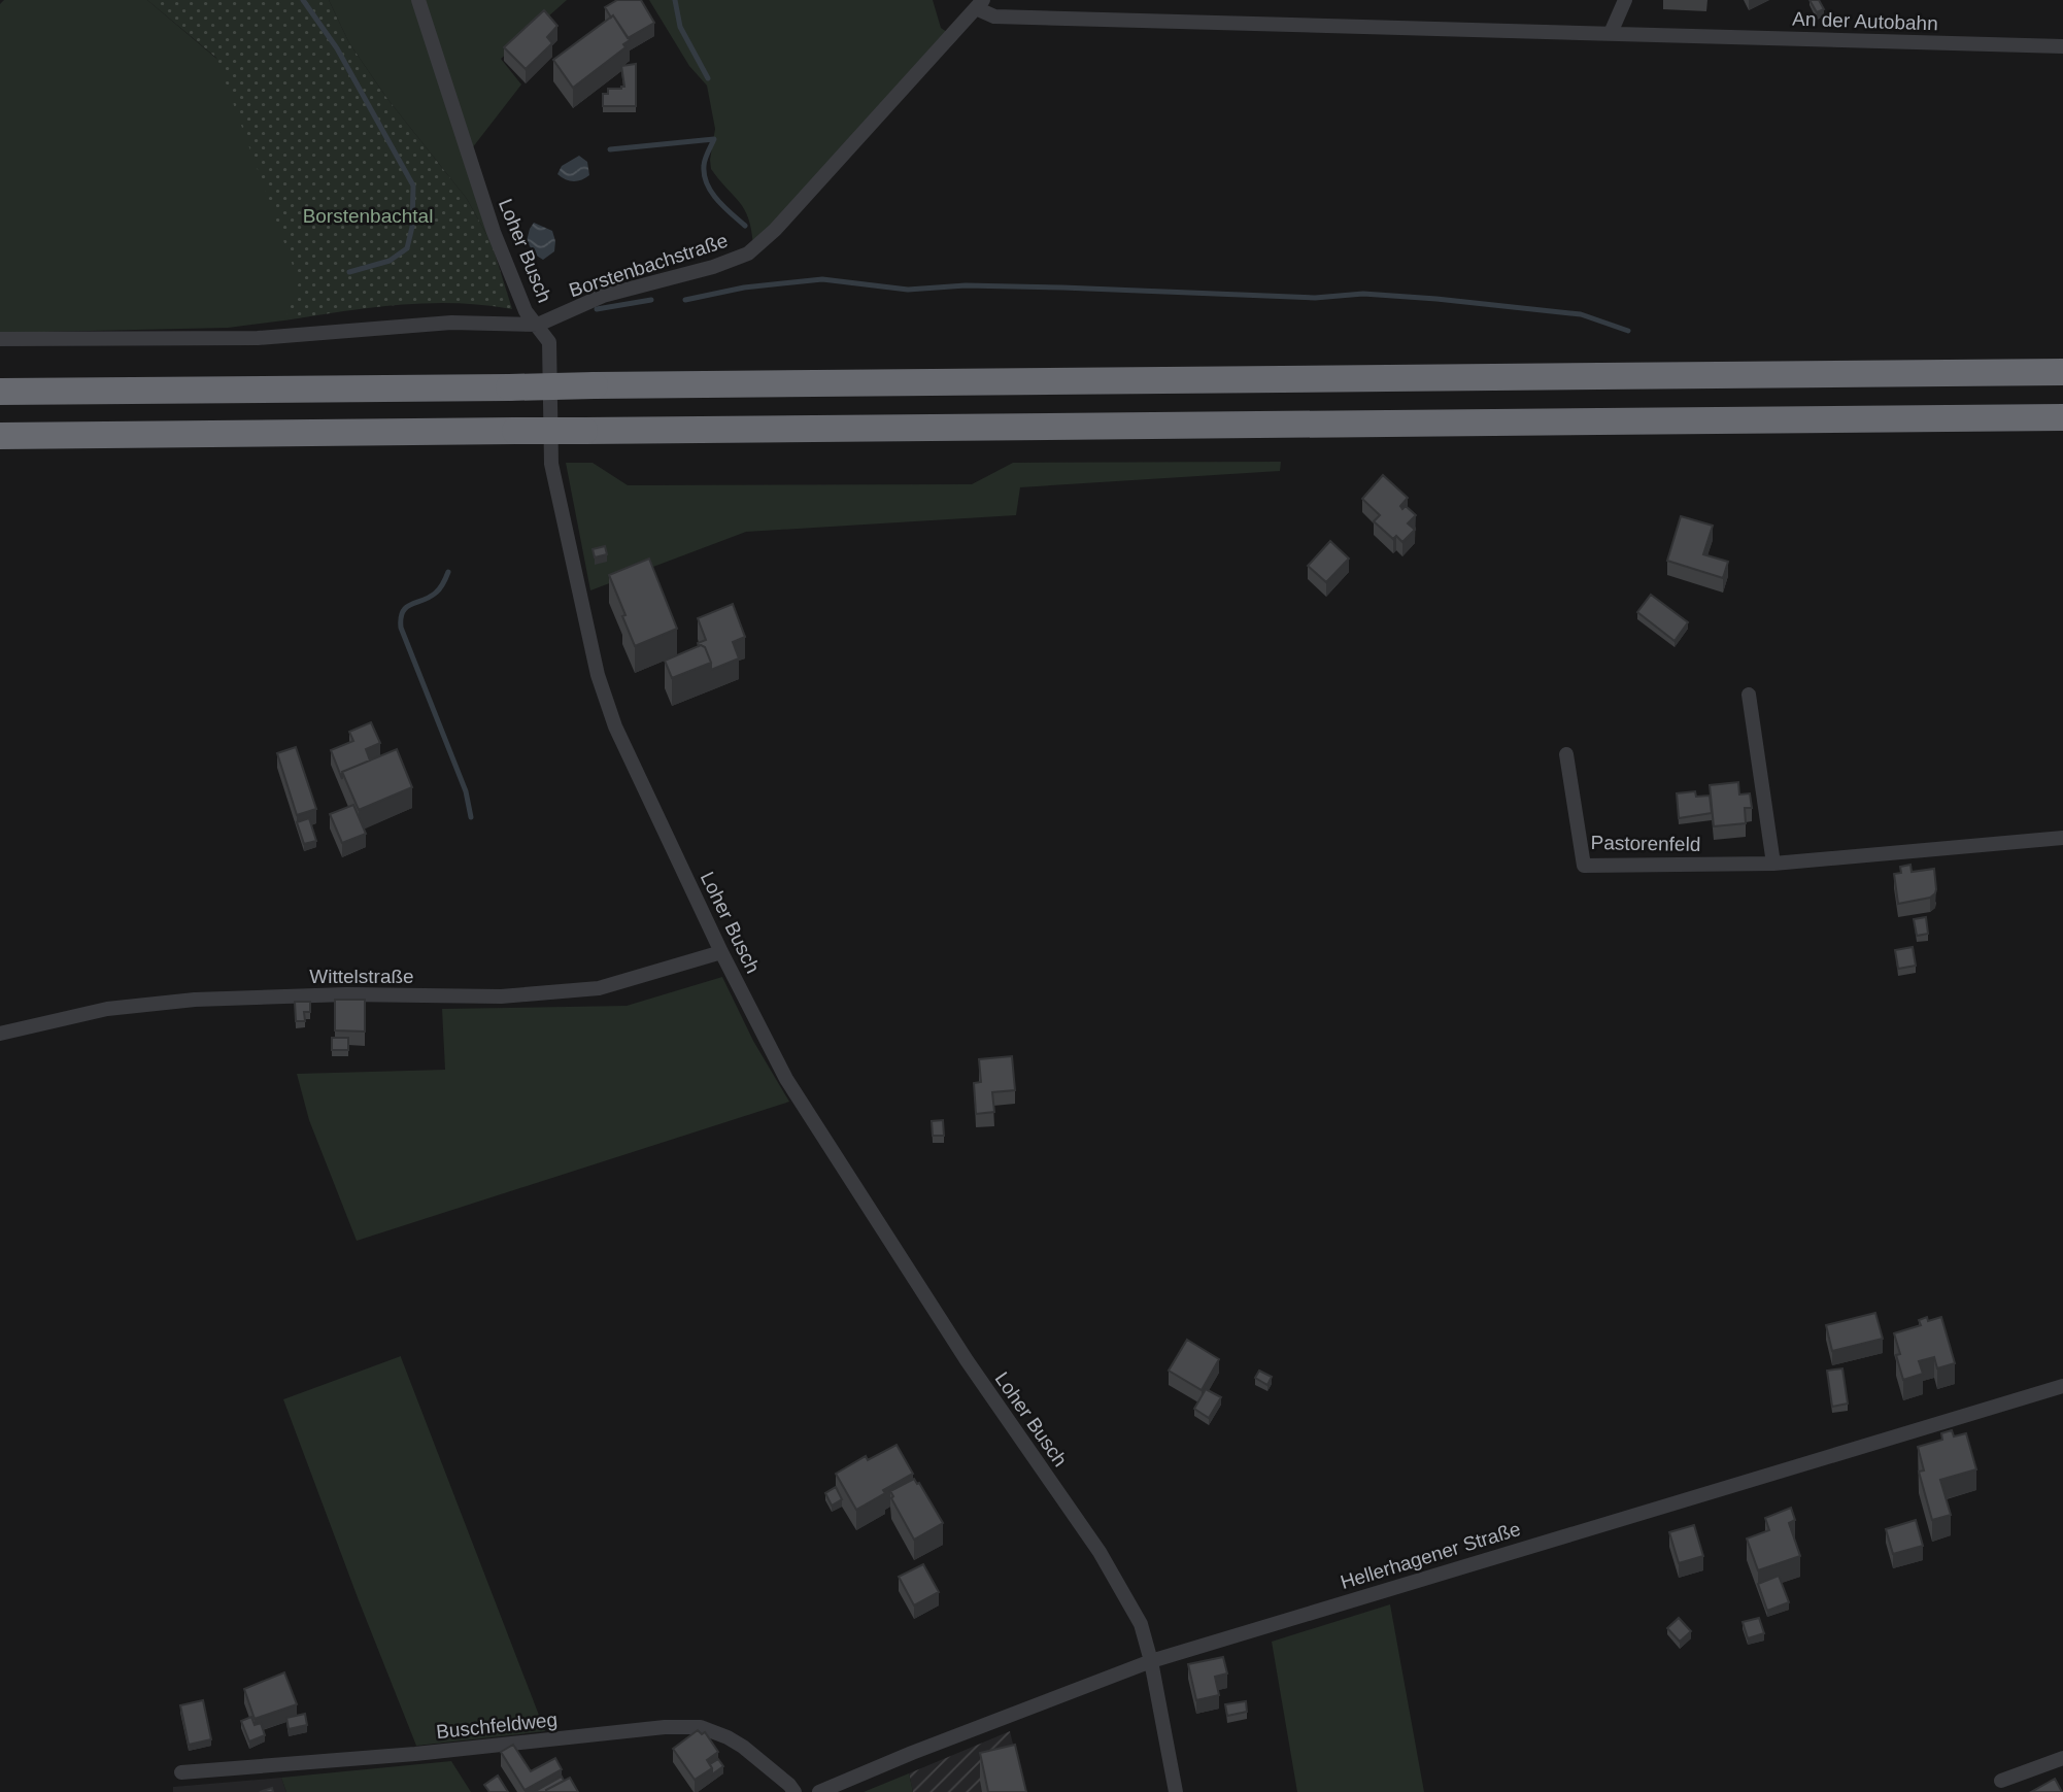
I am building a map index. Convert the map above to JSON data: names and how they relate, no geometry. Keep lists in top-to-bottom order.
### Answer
{
  "streets": {
    "street": [
      "An der Autobahn",
      "Loher Busch",
      "Borstenbachstraße",
      "Pastorenfeld",
      "Wittelstraße",
      "Hellerhagener Straße",
      "Buschfeldweg"
    ]
  },
  "crossings": [
    ["An der Autobahn", "Borstenbachstraße"],
    ["Loher Busch", "Borstenbachstraße"],
    ["Loher Busch", "Wittelstraße"],
    ["Loher Busch", "Hellerhagener Straße"]
  ],
  "parks": ["Borstenbachtal"]
}
